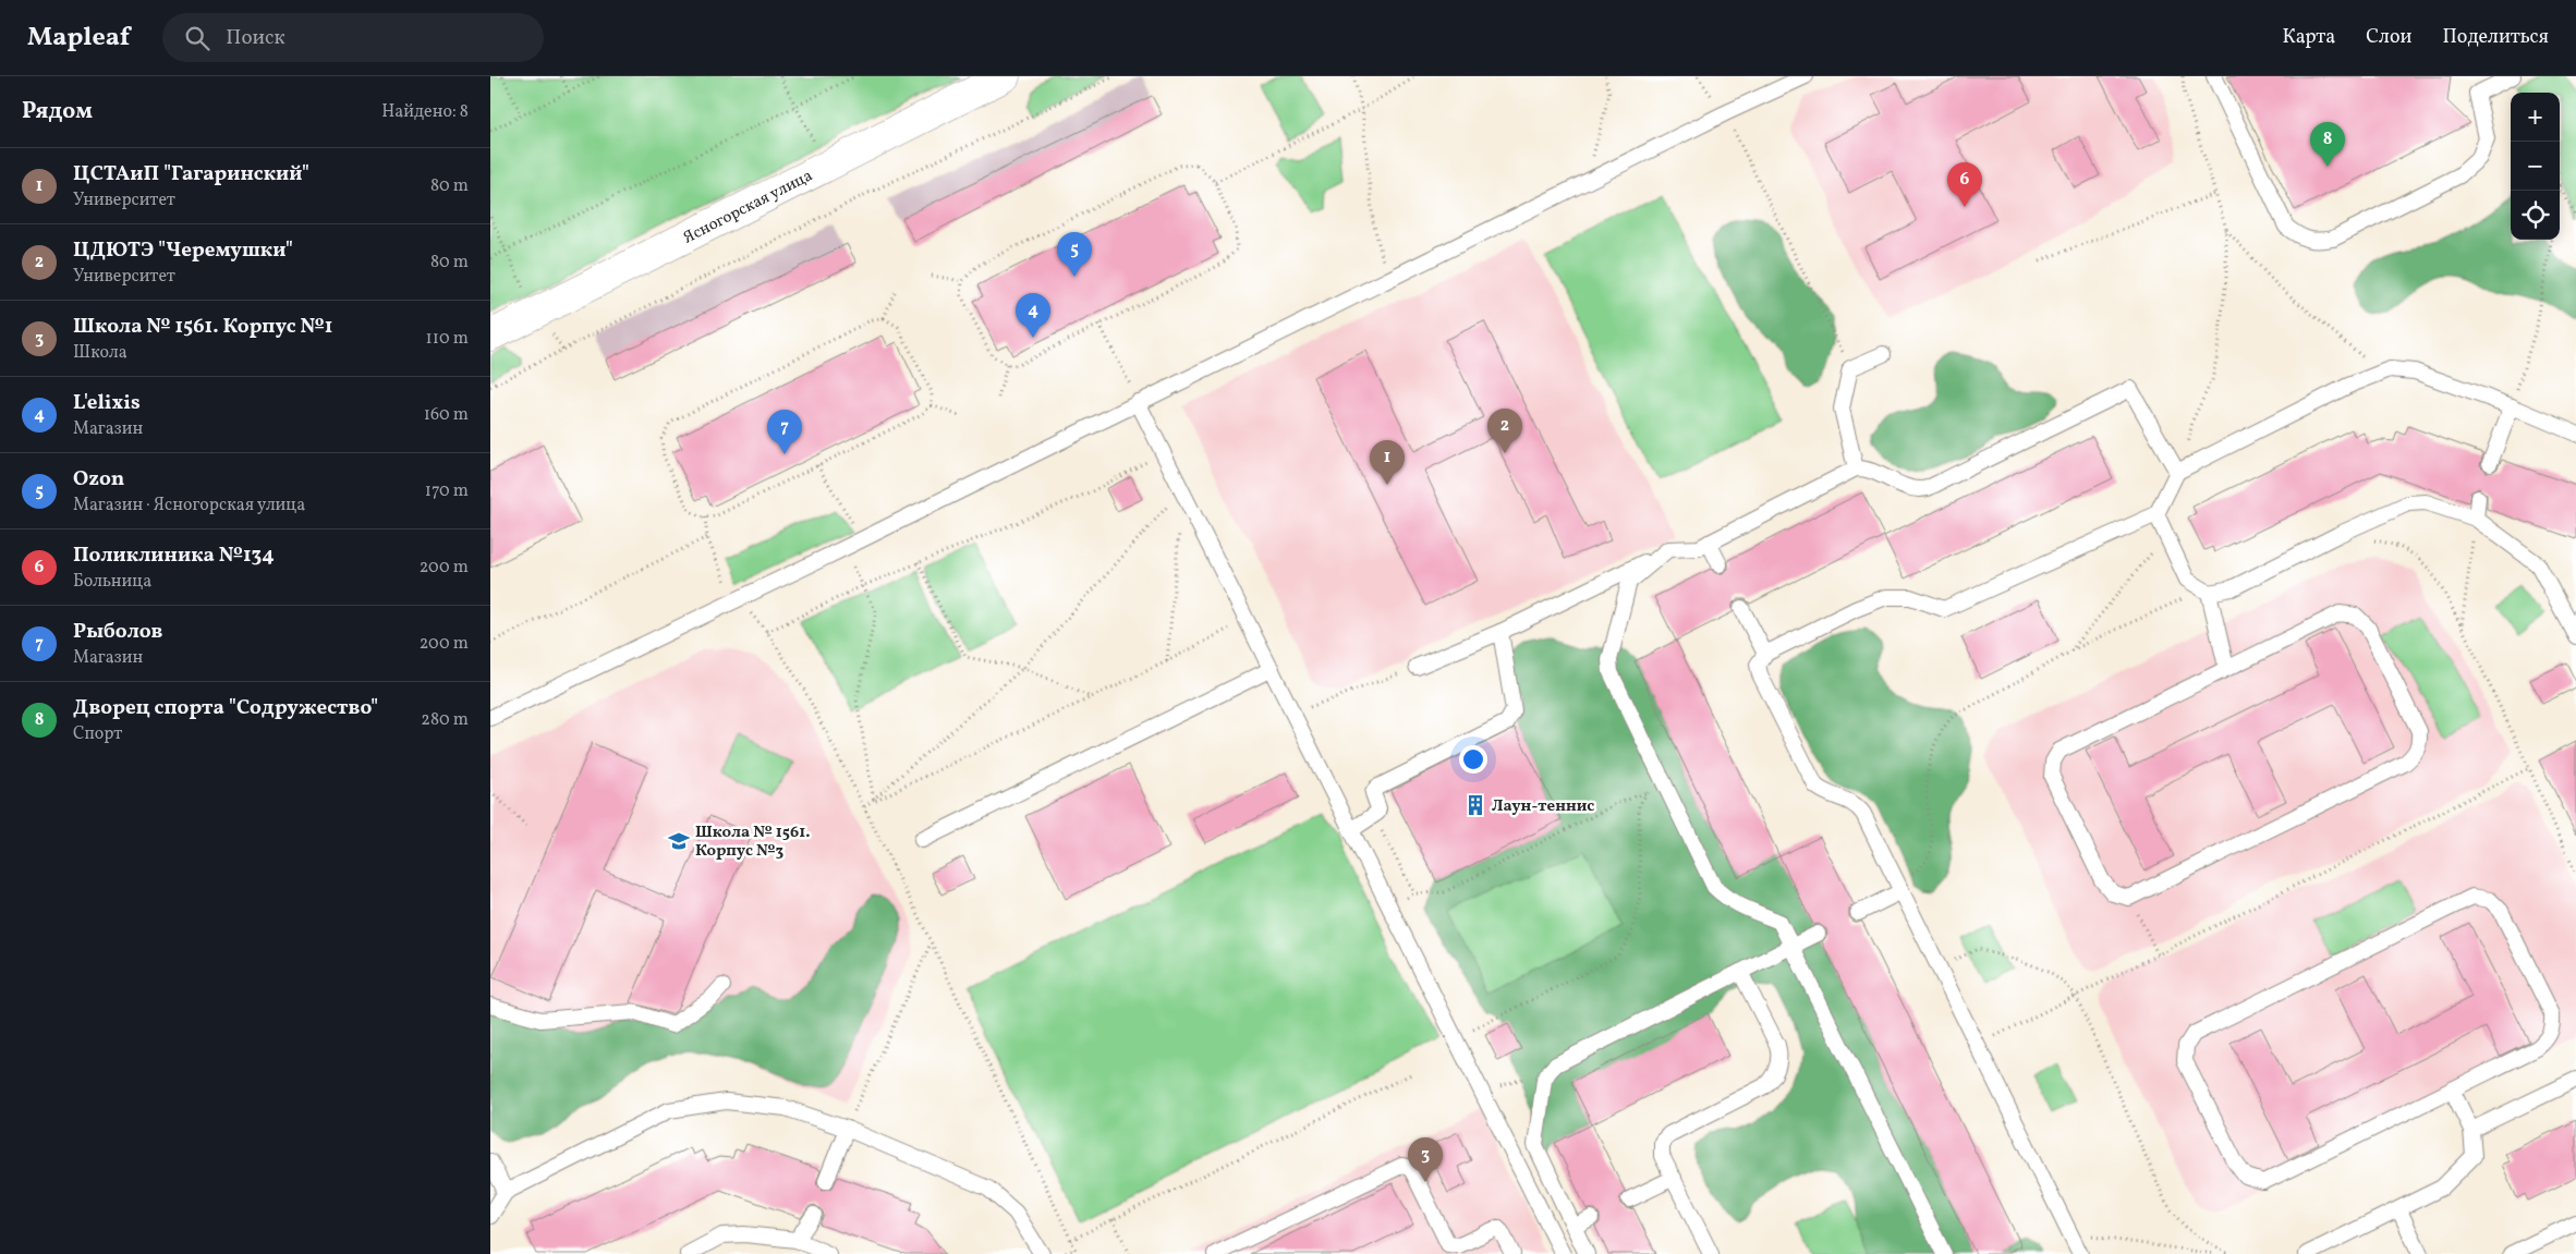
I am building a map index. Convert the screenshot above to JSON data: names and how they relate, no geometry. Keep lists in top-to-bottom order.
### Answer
{
  "streets": {
    "main road": ["Ясногорская улица"]
  },
  "places": {
    "building": ["Лаун-теннис"],
    "school or university": ["Школа № 1561. Корпус №3"]
  },
  "page": {
    "header": "Mapleaf",
    "search": "Поиск",
    "nav": ["Карта", "Слои", "Поделиться"],
    "heading": ["Рядом", "Найдено: 8"],
    "map_buttons": ["+", "−"],
    "pins": [
      "8",
      "6",
      "5",
      "4",
      "2",
      "7",
      "1",
      "3"
    ],
    "list": [
      {
        "mark": "1",
        "name": "ЦСТАиП \"Гагаринский\"",
        "note": "Университет",
        "value": "80 m"
      },
      {
        "mark": "2",
        "name": "ЦДЮТЭ \"Черемушки\"",
        "note": "Университет",
        "value": "80 m"
      },
      {
        "mark": "3",
        "name": "Школа № 1561. Корпус №1",
        "note": "Школа",
        "value": "110 m"
      },
      {
        "mark": "4",
        "name": "L'elixis",
        "note": "Магазин",
        "value": "160 m"
      },
      {
        "mark": "5",
        "name": "Ozon",
        "note": "Магазин · Ясногорская улица",
        "value": "170 m"
      },
      {
        "mark": "6",
        "name": "Поликлиника №134",
        "note": "Больница",
        "value": "200 m"
      },
      {
        "mark": "7",
        "name": "Рыболов",
        "note": "Магазин",
        "value": "200 m"
      },
      {
        "mark": "8",
        "name": "Дворец спорта \"Содружество\"",
        "note": "Спорт",
        "value": "280 m"
      }
    ]
  }
}
